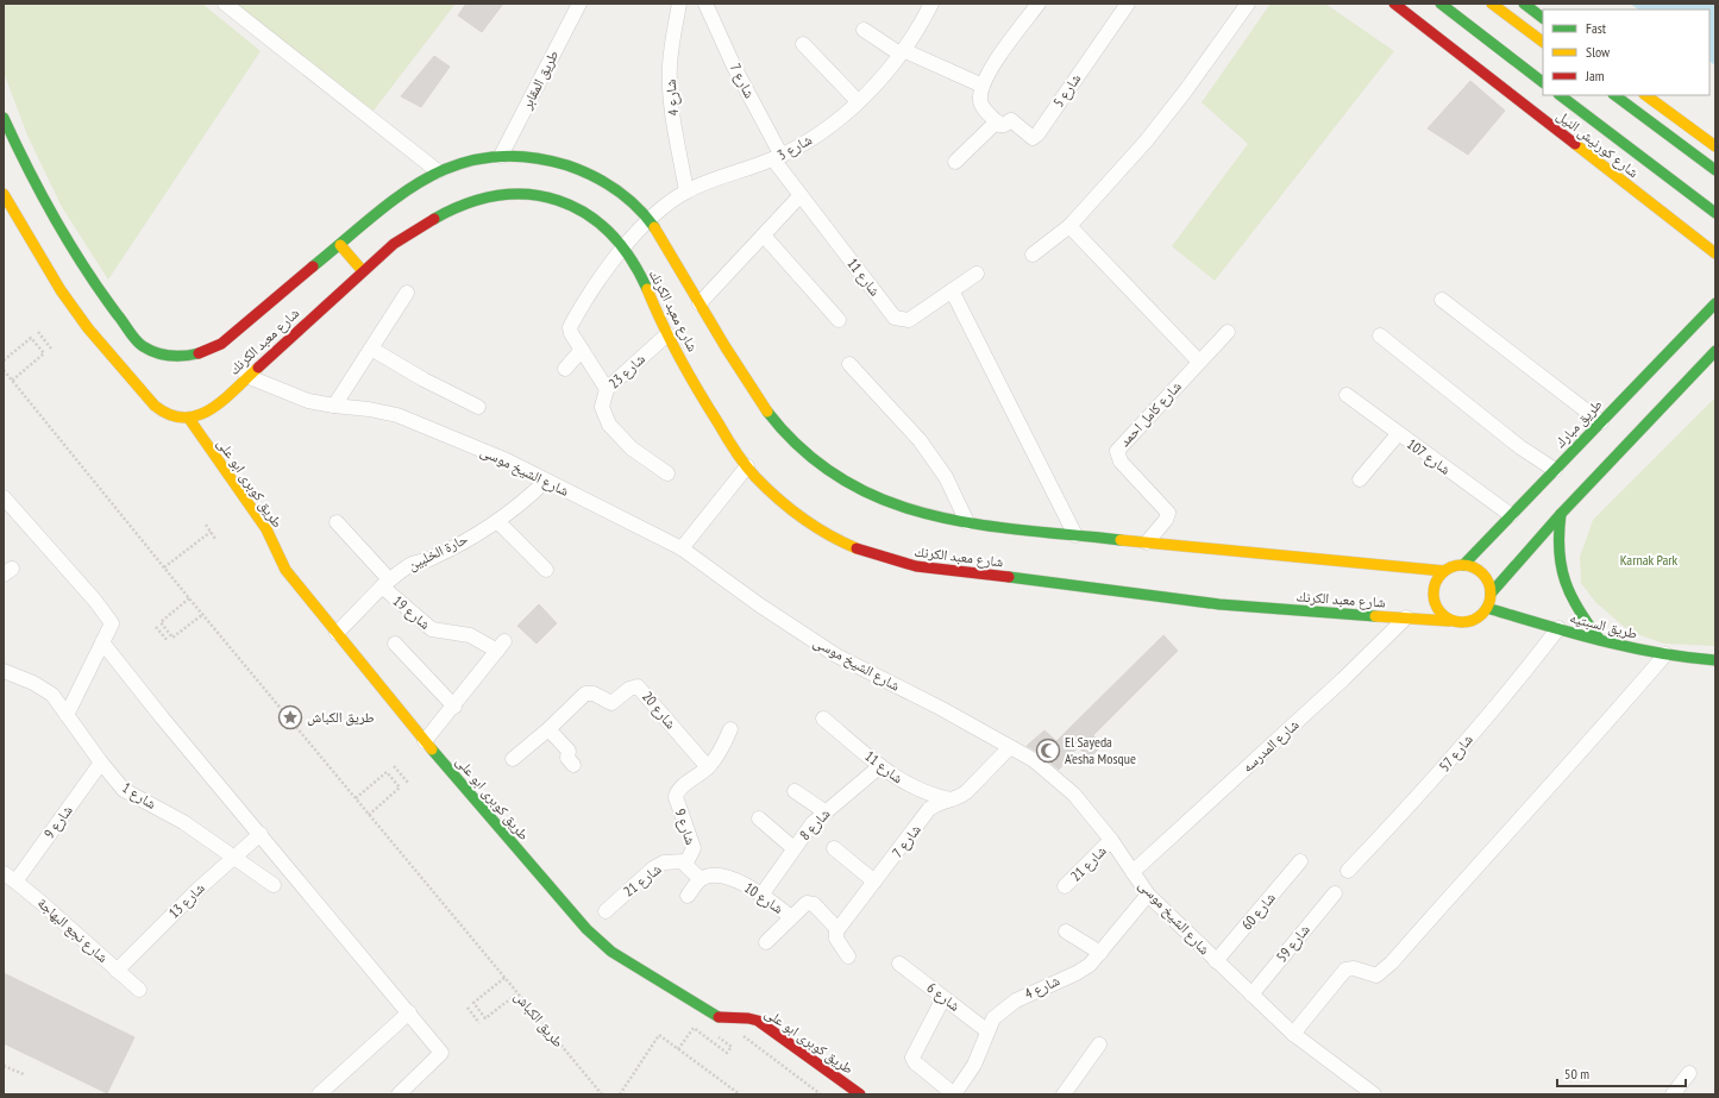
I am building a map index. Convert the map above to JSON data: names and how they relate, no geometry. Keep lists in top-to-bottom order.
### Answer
{
  "streets": {
    "street": [
      "طريق المقابر",
      "شارع 7",
      "شارع 5",
      "شارع 4",
      "شارع كورنيش النيل",
      "شارع 3",
      "شارع 11",
      "شارع معبد الكرنك",
      "شارع 23",
      "شارع كامل احمد",
      "طريق مبارك",
      "شارع 107",
      "شارع الشيخ موسى",
      "طريق كوبرى ابو على",
      "حارة الخلبين",
      "شارع 19",
      "طريق السبتيه",
      "شارع 20",
      "شارع المدرسه",
      "شارع 57",
      "شارع 1",
      "شارع 9",
      "شارع 8",
      "شارع 21",
      "شارع 10",
      "شارع 13",
      "شارع 60",
      "شارع نجع البهاجة",
      "شارع 59",
      "شارع 6"
    ],
    "path": ["طريق الكباش"]
  },
  "crossings": [
    ["طريق المقابر", "شارع معبد الكرنك"],
    ["شارع 7", "شارع 3"],
    ["شارع 7", "شارع 11"],
    ["شارع 7", "شارع الشيخ موسى"],
    ["شارع 4", "شارع 3"],
    ["شارع 4", "شارع الشيخ موسى"],
    ["شارع 4", "شارع 6"],
    ["شارع 3", "شارع 11"],
    ["شارع 3", "شارع معبد الكرنك"],
    ["شارع 11", "شارع 8"],
    ["شارع معبد الكرنك", "شارع 23"],
    ["شارع معبد الكرنك", "شارع كامل احمد"],
    ["شارع معبد الكرنك", "طريق مبارك"],
    ["شارع معبد الكرنك", "شارع الشيخ موسى"],
    ["شارع معبد الكرنك", "طريق كوبرى ابو على"],
    ["شارع معبد الكرنك", "طريق السبتيه"],
    ["شارع معبد الكرنك", "شارع المدرسه"],
    ["طريق مبارك", "شارع 107"],
    ["طريق مبارك", "طريق السبتيه"],
    ["شارع الشيخ موسى", "حارة الخلبين"],
    ["شارع الشيخ موسى", "شارع المدرسه"],
    ["شارع الشيخ موسى", "شارع 21"],
    ["شارع الشيخ موسى", "شارع 60"],
    ["شارع الشيخ موسى", "شارع 59"],
    ["طريق كوبرى ابو على", "حارة الخلبين"],
    ["حارة الخلبين", "شارع 19"],
    ["طريق السبتيه", "شارع 57"],
    ["شارع 20", "شارع 9"],
    ["شارع 1", "شارع 9"],
    ["شارع 1", "شارع 13"],
    ["شارع 9", "شارع 21"],
    ["شارع 9", "شارع 10"],
    ["شارع 9", "شارع نجع البهاجة"],
    ["شارع 8", "شارع 10"],
    ["شارع 13", "شارع نجع البهاجة"]
  ],
  "parks": ["Karnak Park"],
  "places": {
    "place": ["طريق الكباش"],
    "mosque": ["El Sayeda A'esha Mosque"]
  },
  "legend": ["Fast", "Slow", "Jam"],
  "scale_bar": "50 m"
}
